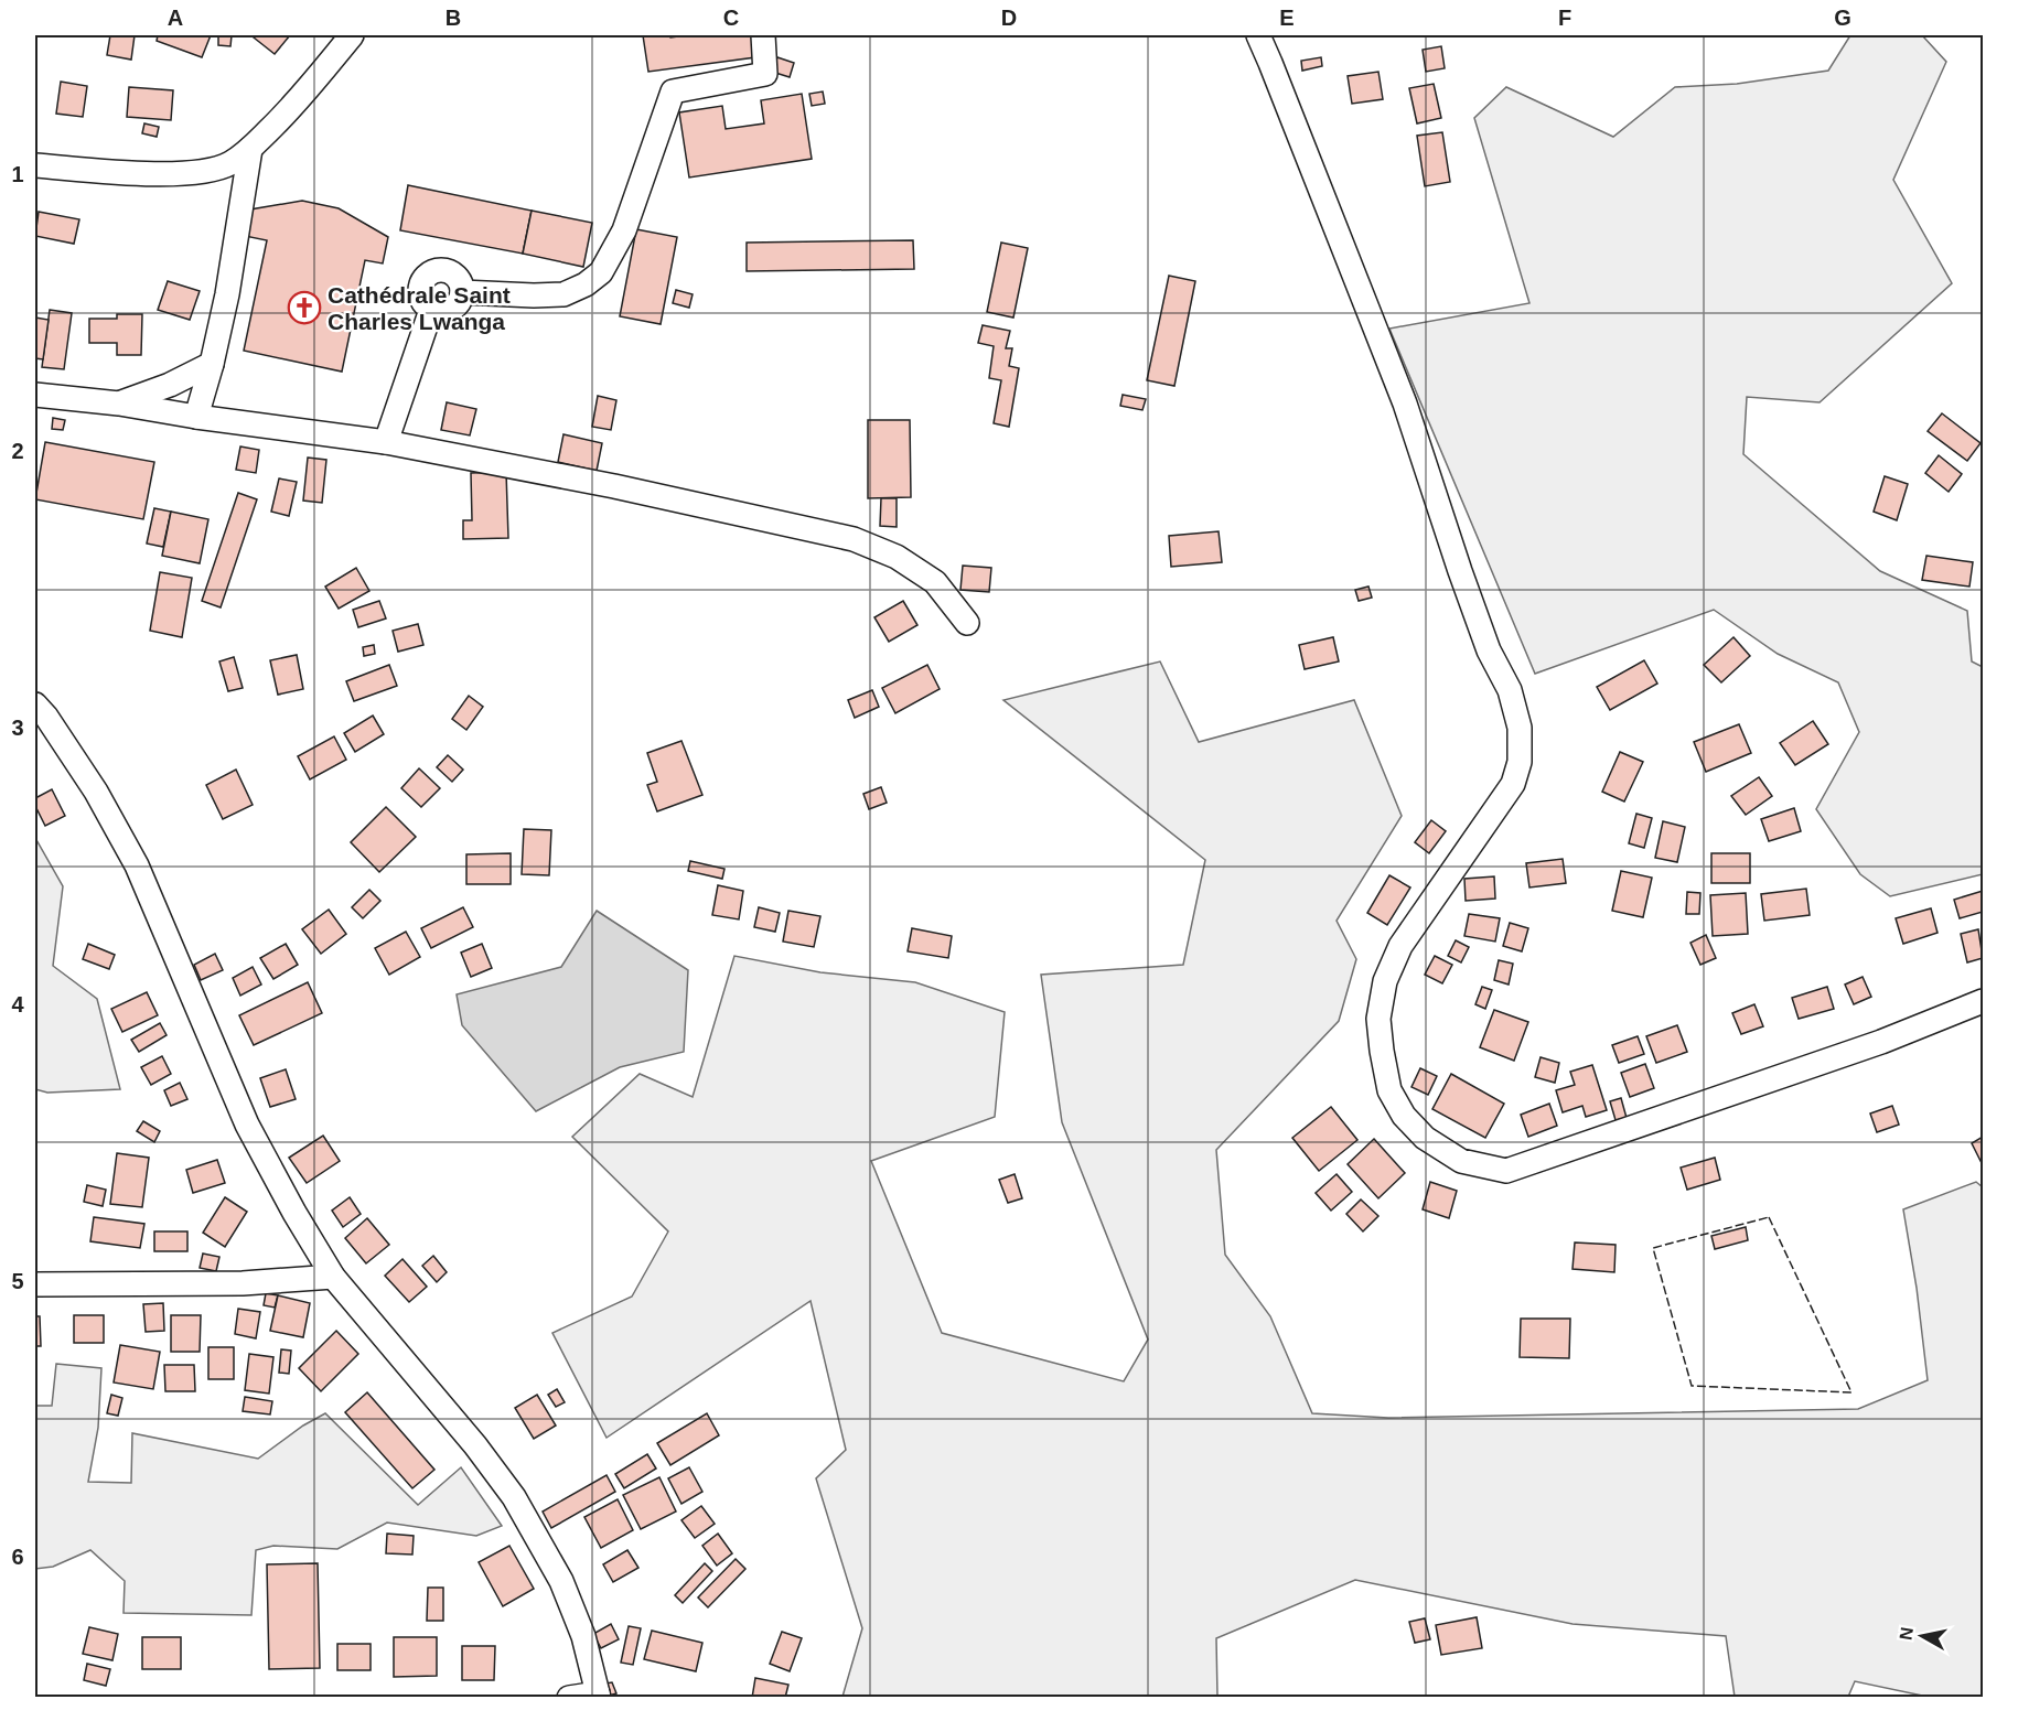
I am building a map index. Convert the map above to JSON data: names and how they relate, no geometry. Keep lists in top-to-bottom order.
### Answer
{
  "places": {
    "church": ["Cathédrale Saint Charles Lwanga"]
  },
  "north": "left",
  "grid": {
    "columns": [
      "A",
      "B",
      "C",
      "D",
      "E",
      "F",
      "G"
    ],
    "rows": [
      "1",
      "2",
      "3",
      "4",
      "5",
      "6"
    ]
  }
}
